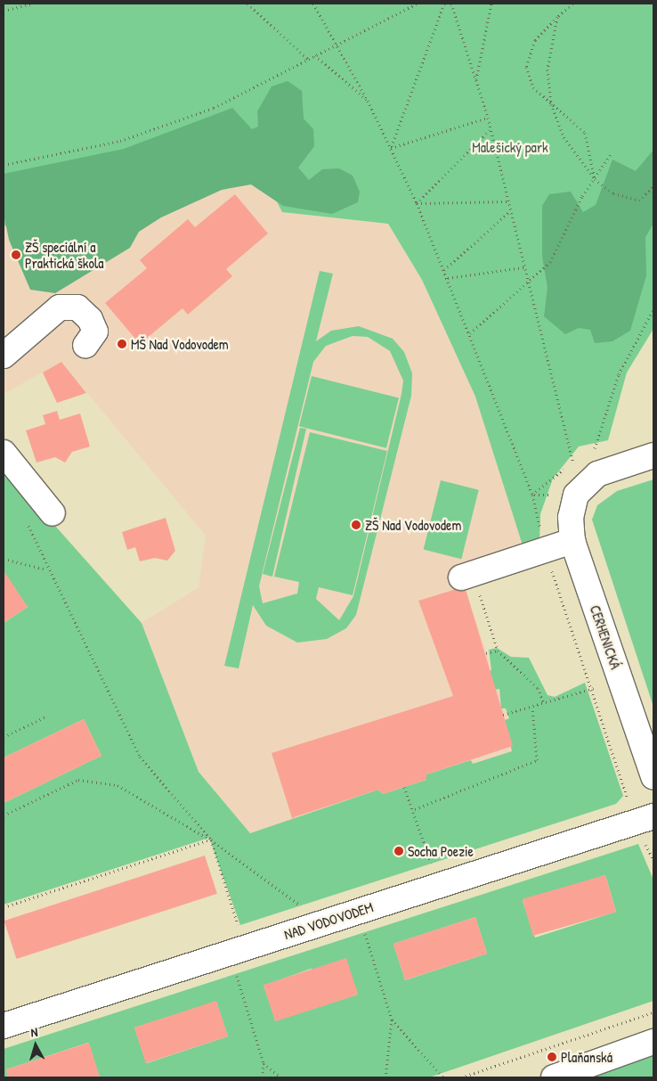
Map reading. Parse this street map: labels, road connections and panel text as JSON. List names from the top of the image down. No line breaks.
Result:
{"streets":{"street":["CERHENICKÁ","NAD VODOVODEM"]},"parks":["Malešický park"],"places":["ZŠ speciální a Praktická škola","MŠ Nad Vodovodem","ZŠ Nad Vodovodem","Socha Poezie","Plaňanská"],"north":"top"}
